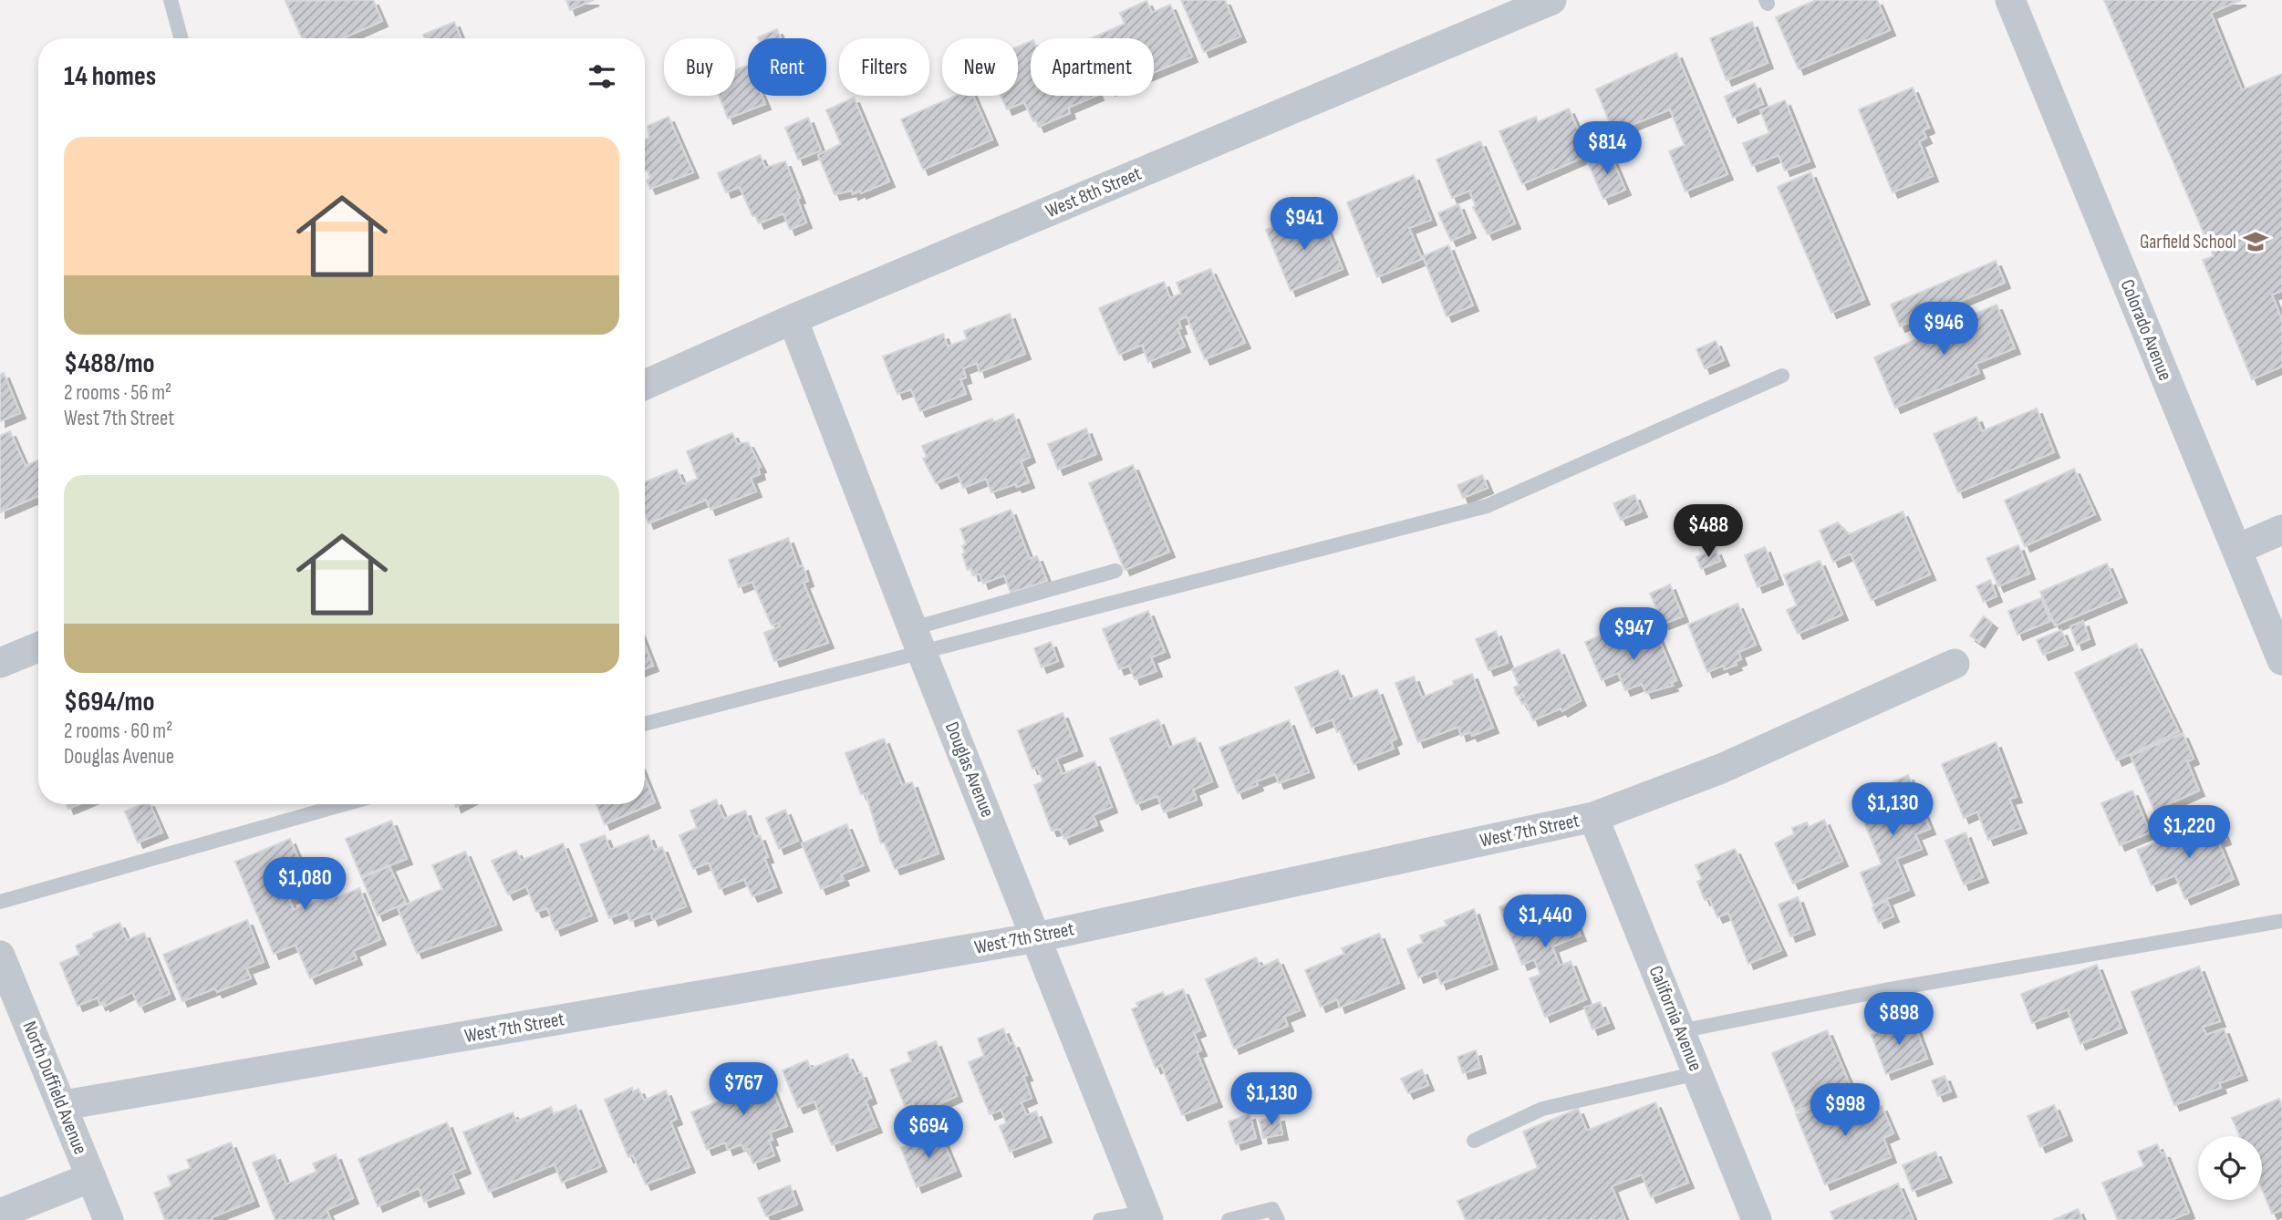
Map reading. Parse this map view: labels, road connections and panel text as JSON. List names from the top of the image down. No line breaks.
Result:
{"streets":{"street":["West 8th Street","Colorado Avenue","Douglas Avenue","West 7th Street","California Avenue","North Duffield Avenue"]},"crossings":[["West 8th Street","Douglas Avenue"],["Douglas Avenue","West 7th Street"],["West 7th Street","California Avenue"],["West 7th Street","North Duffield Avenue"]],"places":{"school or university":["Garfield School"]},"page":{"chip":["Buy","Rent","Filters","New","Apartment"],"heading":"14 homes","list":[{"name":"$488/mo","note":"2 rooms · 56 m² · West 7th Street"},{"name":"$694/mo","note":"2 rooms · 60 m² · Douglas Avenue"}],"price":["$814","$941","$946","$488","$947","$1,130","$1,220","$1,080","$1,440","$898","$767","$1,130","$998","$694"]}}
